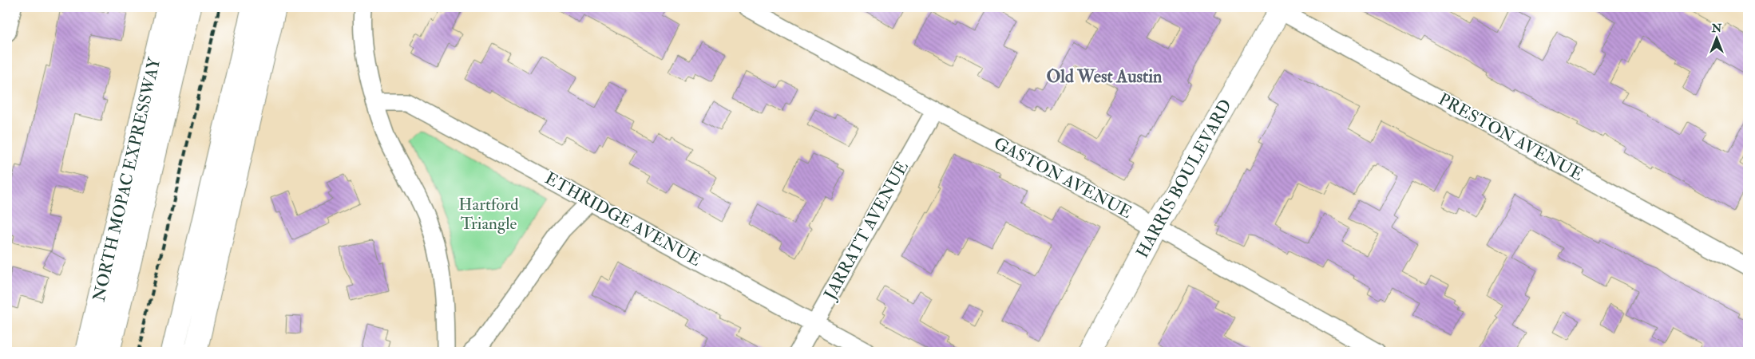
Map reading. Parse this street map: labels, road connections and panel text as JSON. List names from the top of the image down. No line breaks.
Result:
{"streets":{"main road":["HARRIS BOULEVARD","NORTH MOPAC EXPRESSWAY"],"street":["PRESTON AVENUE","GASTON AVENUE","ETHRIDGE AVENUE","JARRATT AVENUE"]},"crossings":[["PRESTON AVENUE","HARRIS BOULEVARD"],["GASTON AVENUE","HARRIS BOULEVARD"],["GASTON AVENUE","JARRATT AVENUE"],["ETHRIDGE AVENUE","JARRATT AVENUE"]],"districts":["Old West Austin"],"parks":["Hartford Triangle"],"north":"top"}
